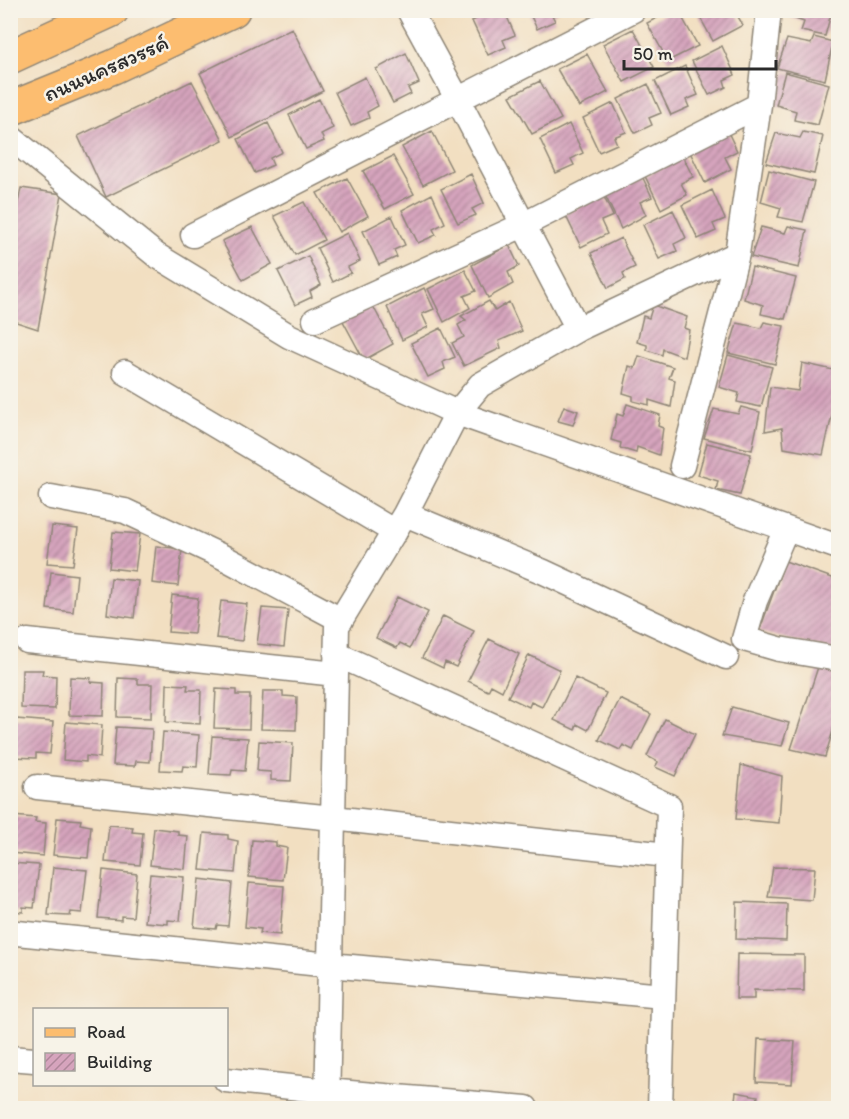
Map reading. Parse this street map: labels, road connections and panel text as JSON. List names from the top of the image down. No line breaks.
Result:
{"streets":{"main road":["ถนนนครสวรรค์"]},"legend":["Road","Building"],"scale_bar":"50 m"}
